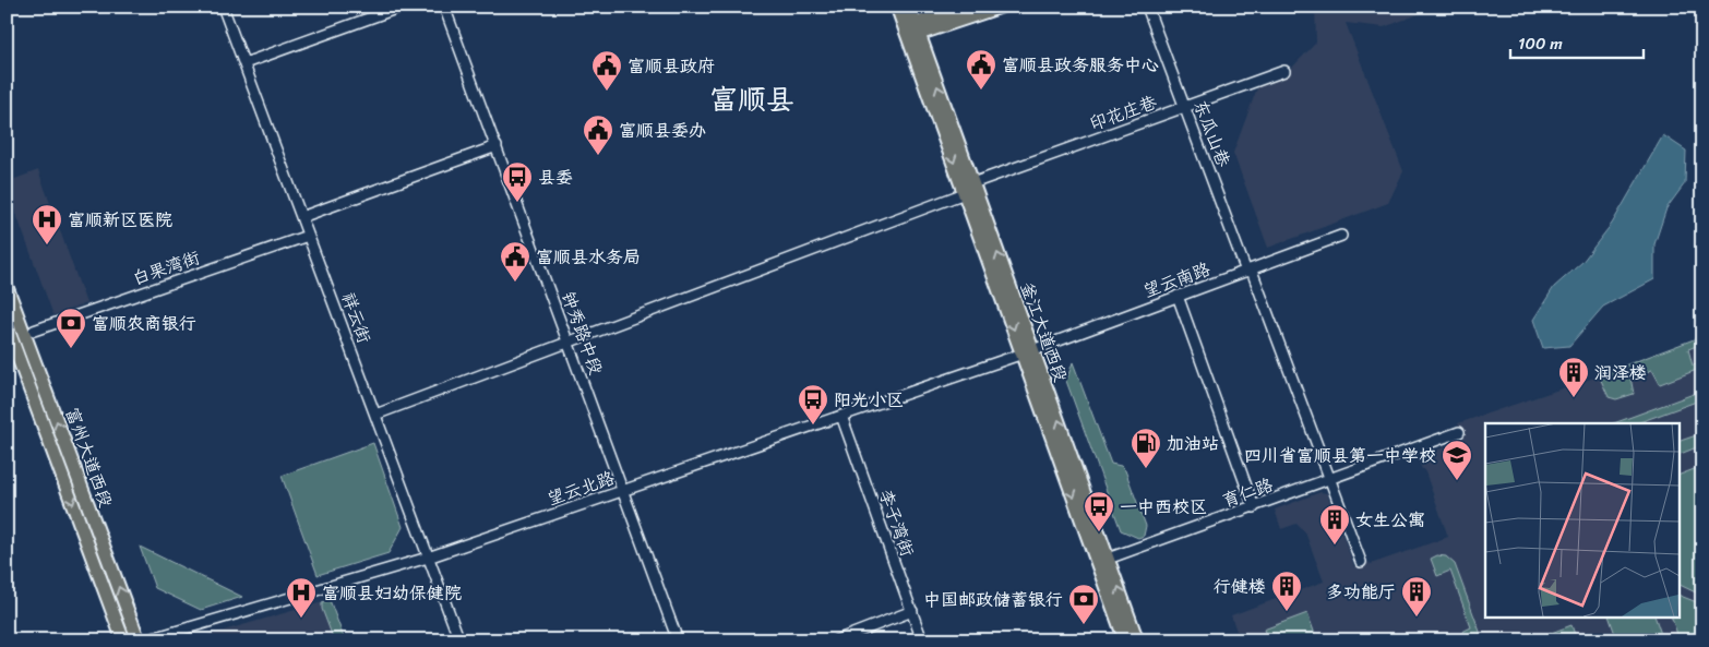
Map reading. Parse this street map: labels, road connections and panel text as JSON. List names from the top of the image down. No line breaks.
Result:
{"streets":{"main road":["釜江大道西段","富州大道西段"],"street":["印花庄巷","东瓜山巷","白果湾街","望云南路","祥云街","钟秀路中段","望云北路","育仁路","李子湾街"]},"crossings":[["印花庄巷","东瓜山巷"],["印花庄巷","祥云街"],["印花庄巷","釜江大道西段"],["印花庄巷","钟秀路中段"],["东瓜山巷","望云南路"],["东瓜山巷","育仁路"],["白果湾街","祥云街"],["望云南路","釜江大道西段"],["望云南路","望云北路"],["祥云街","望云北路"],["釜江大道西段","望云北路"],["釜江大道西段","育仁路"],["钟秀路中段","望云北路"],["望云北路","李子湾街"]],"districts":["富顺县"],"places":{"public building":["富顺县政务服务中心","富顺县政府","富顺县委办","富顺县水务局"],"bus stop":["县委","阳光小区","一中西校区"],"hospital":["富顺新区医院","富顺县妇幼保健院"],"bank":["富顺农商银行","中国邮政储蓄银行"],"building":["润泽楼","女生公寓","行健楼","多功能厅"],"fuel station":["加油站"],"school or university":["四川省富顺县第一中学校"]},"scale_bar":"100 m"}
